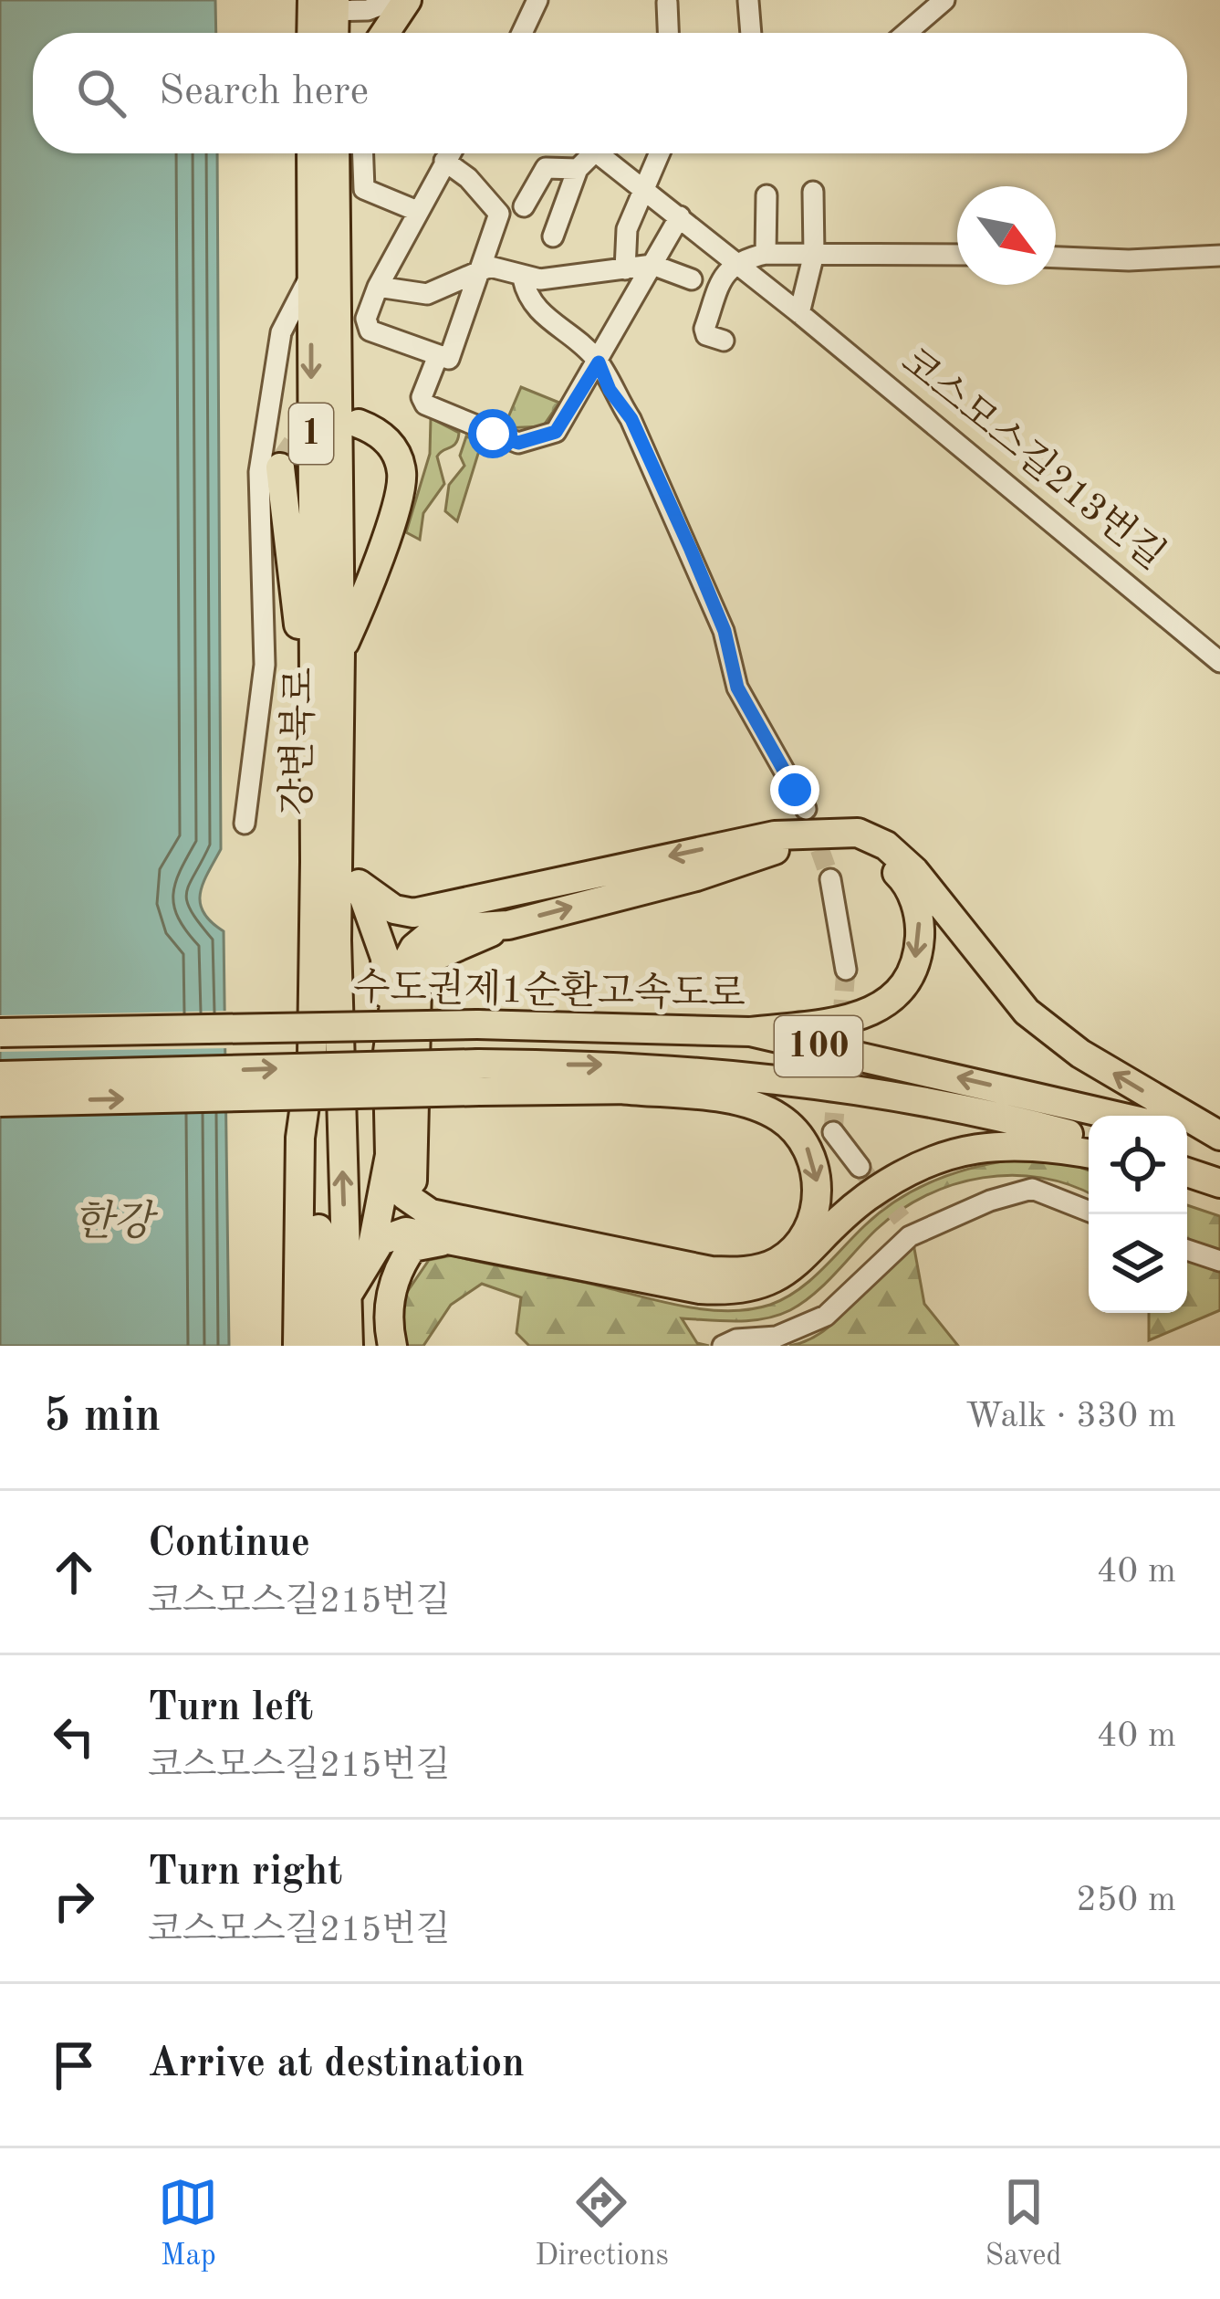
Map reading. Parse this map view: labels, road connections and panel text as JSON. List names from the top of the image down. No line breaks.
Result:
{"streets":{"highway":["1","강변북로","수도권제1순환고속도로","100"],"street":["코스모스길213번길"]},"crossings":[["1","강변북로"]],"water":["한강"],"north":"bottom right","page":{"search":"Search here","heading":["5 min","Walk · 330 m"],"list":[["Continue","코스모스길215번길","40 m"],["Turn left","코스모스길215번길","40 m"],["Turn right","코스모스길215번길","250 m"],"Arrive at destination"],"nav":["Map","Directions","Saved"]}}
